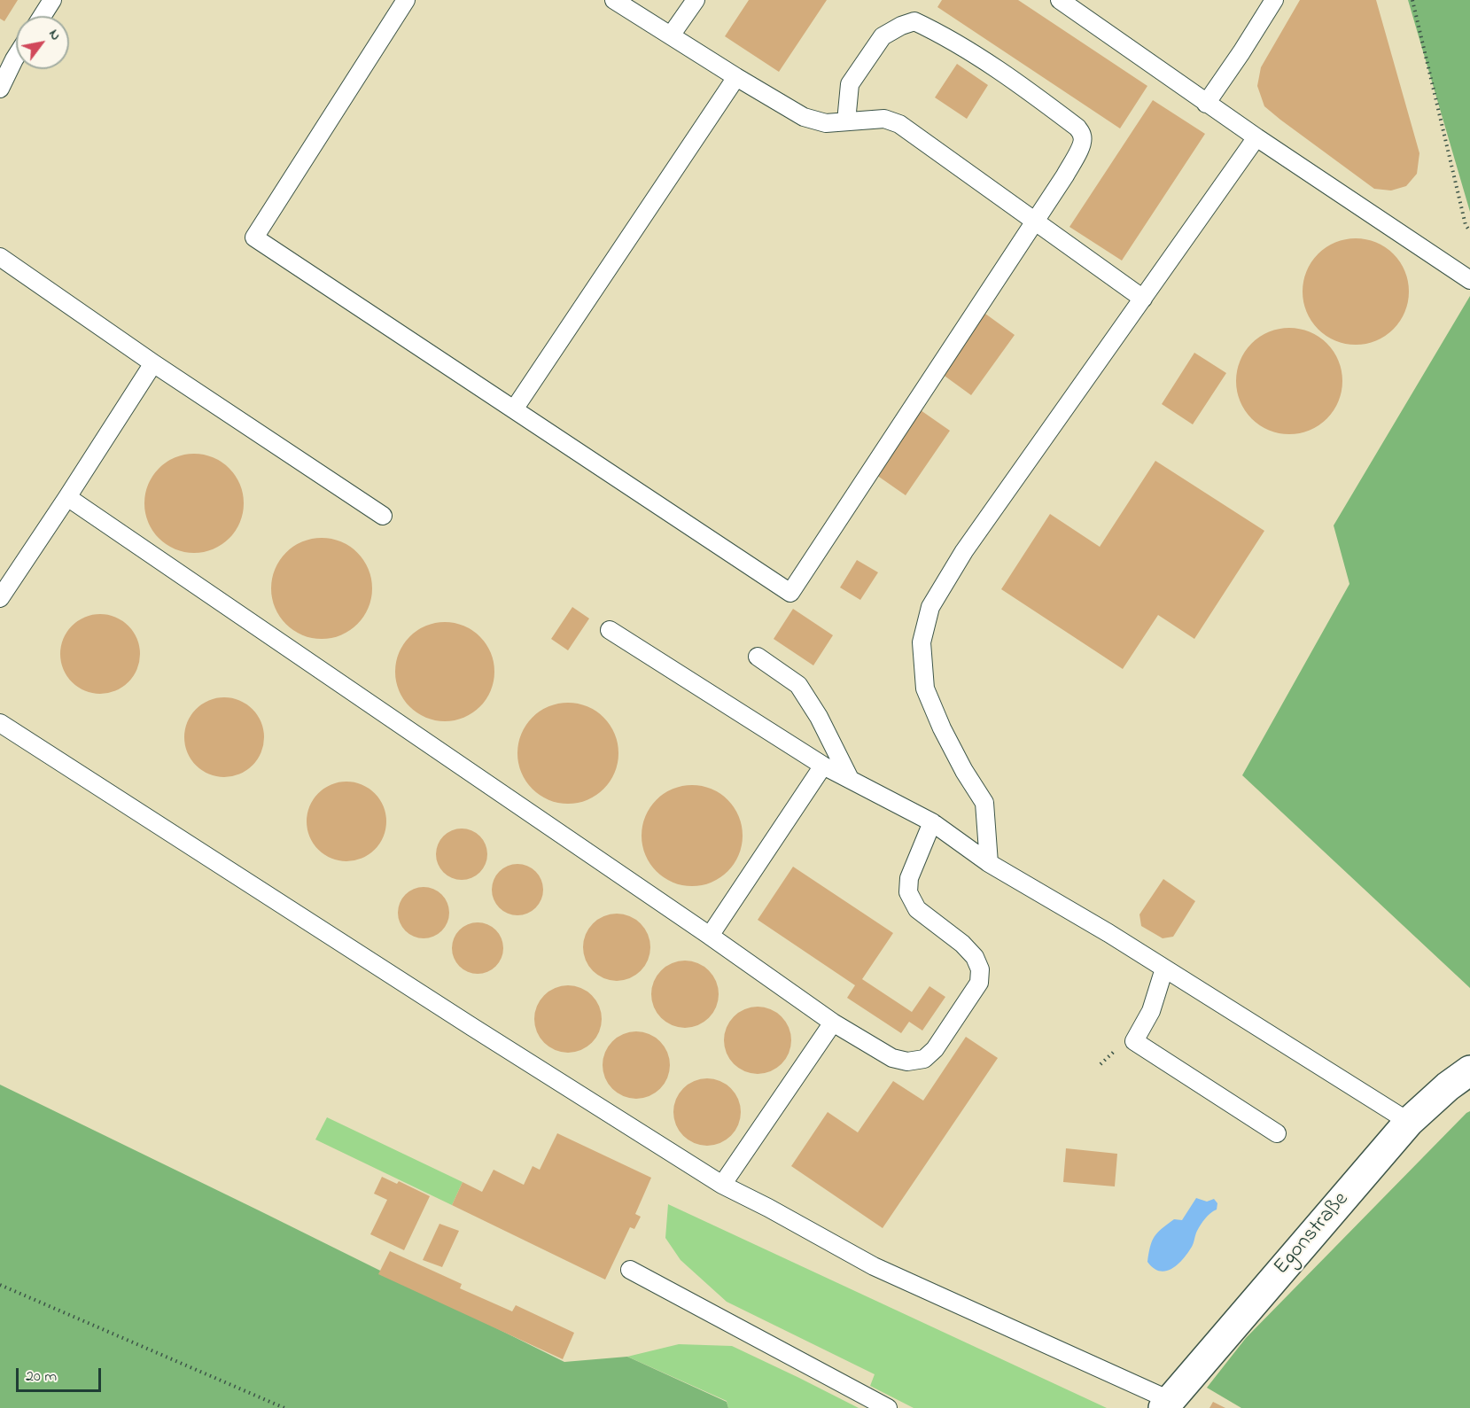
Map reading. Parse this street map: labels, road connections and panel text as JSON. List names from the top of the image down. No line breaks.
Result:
{"streets":{"street":["Egonstraße"]},"scale_bar":"20 m","north":"top right"}
